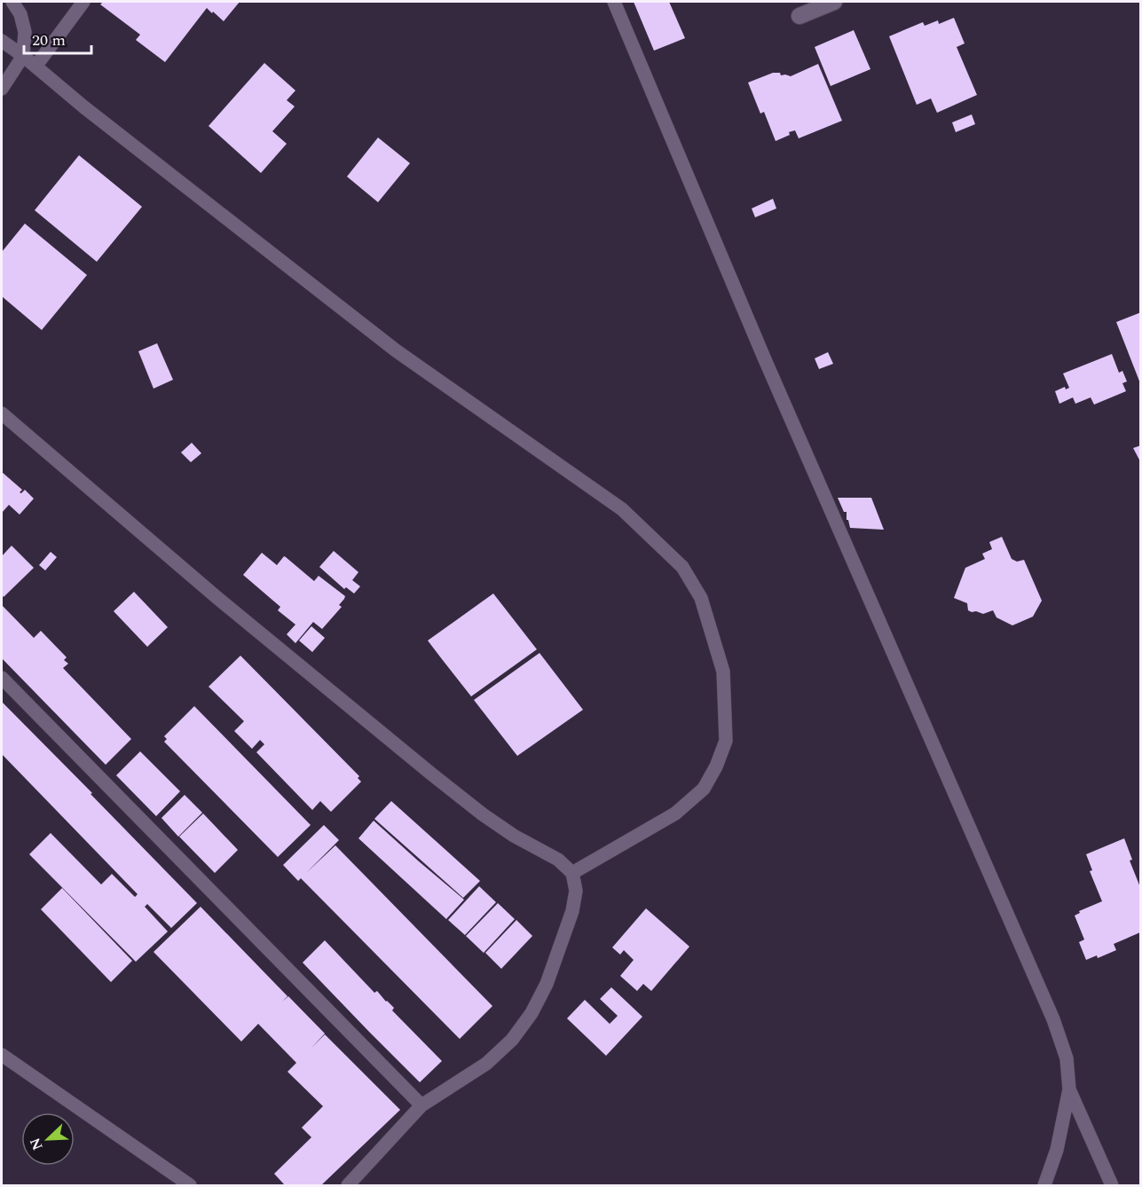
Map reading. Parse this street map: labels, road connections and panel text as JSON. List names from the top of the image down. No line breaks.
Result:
{"scale_bar":"20 m","north":"bottom left"}
